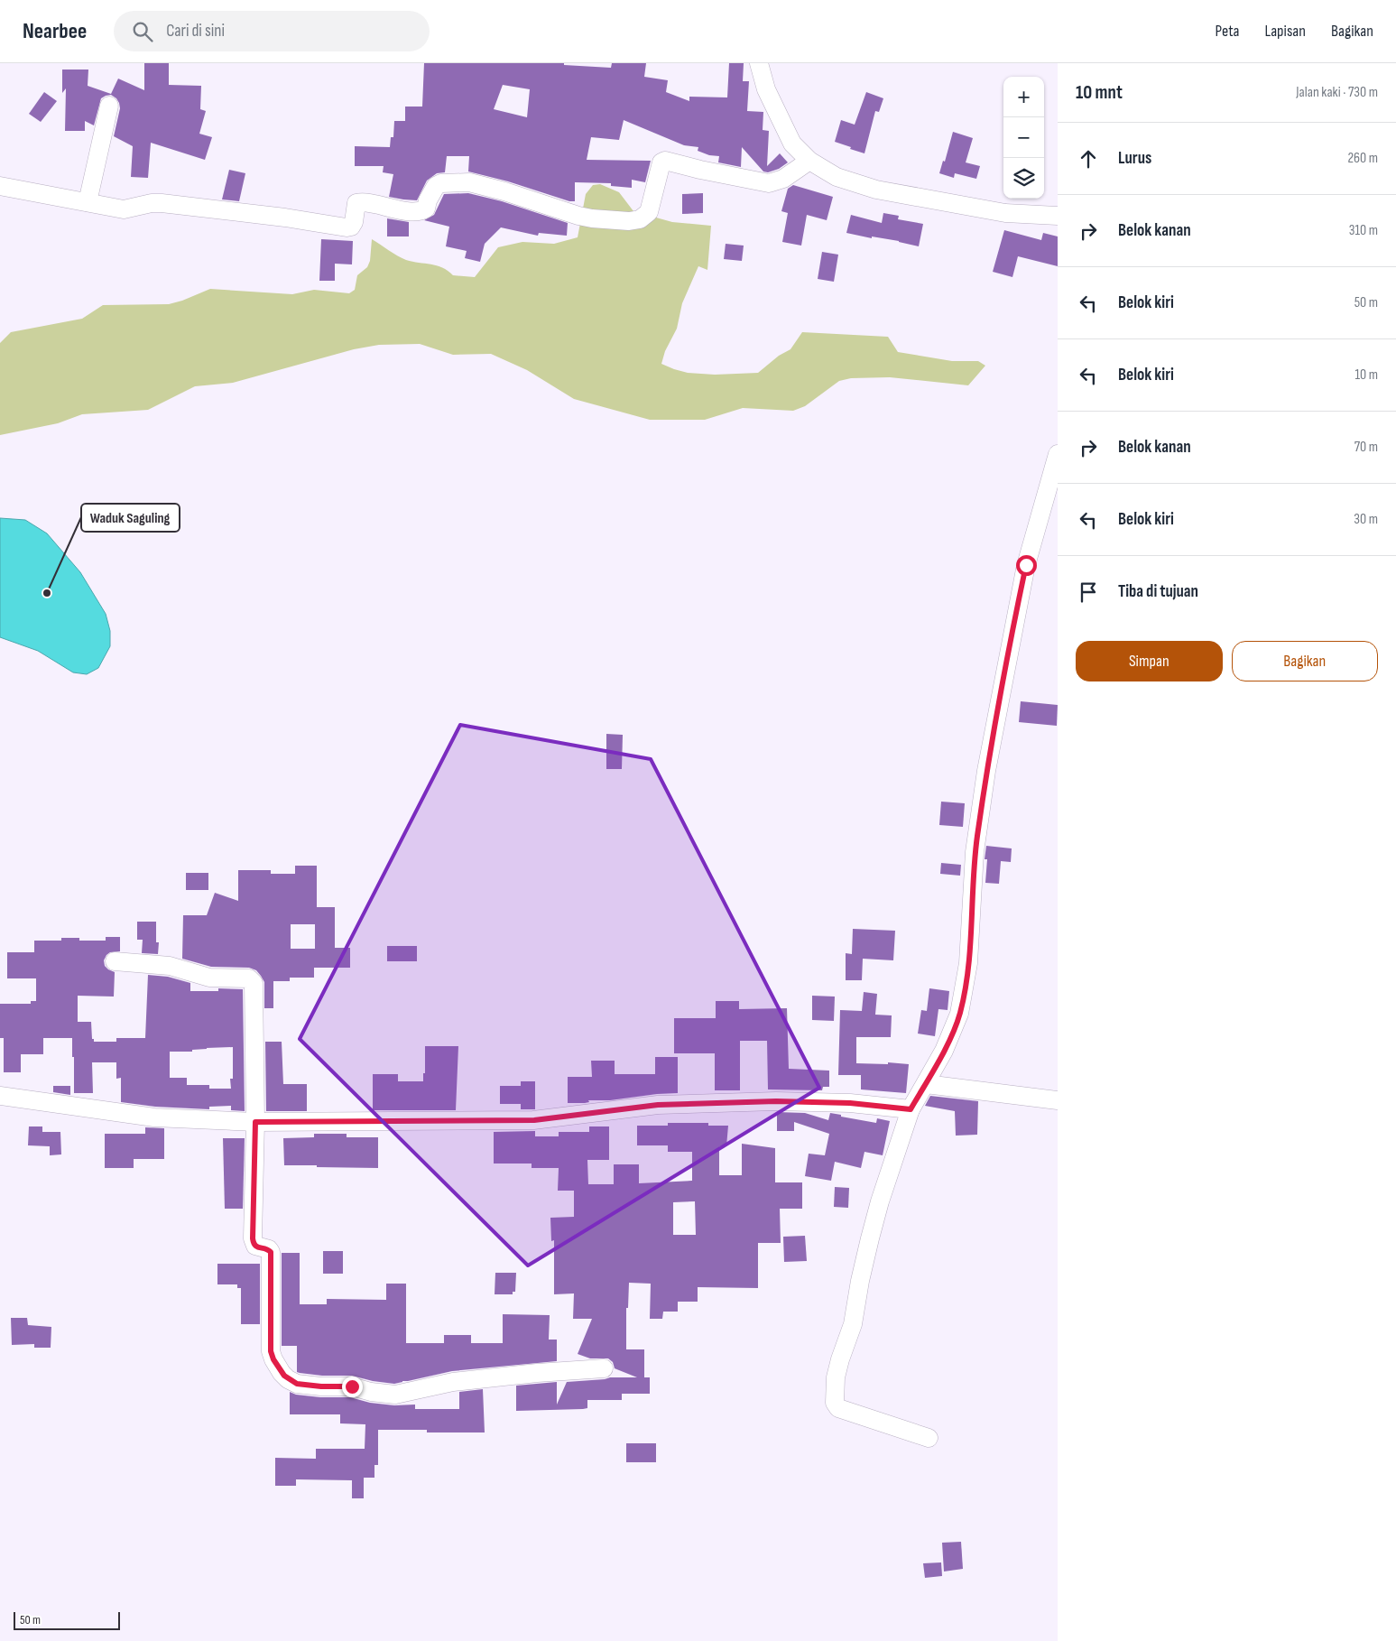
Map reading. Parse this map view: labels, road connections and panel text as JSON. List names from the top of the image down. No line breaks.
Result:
{"places":["Waduk Saguling"],"scale_bar":"50 m","page":{"header":"Nearbee","search":"Cari di sini","nav":["Peta","Lapisan","Bagikan"],"heading":["10 mnt","Jalan kaki · 730 m"],"map_buttons":["+","−"],"list":[["Lurus","260 m"],["Belok kanan","310 m"],["Belok kiri","50 m"],["Belok kiri","10 m"],["Belok kanan","70 m"],["Belok kiri","30 m"],"Tiba di tujuan"],"buttons":["Simpan","Bagikan"],"scale":"50 m"}}
